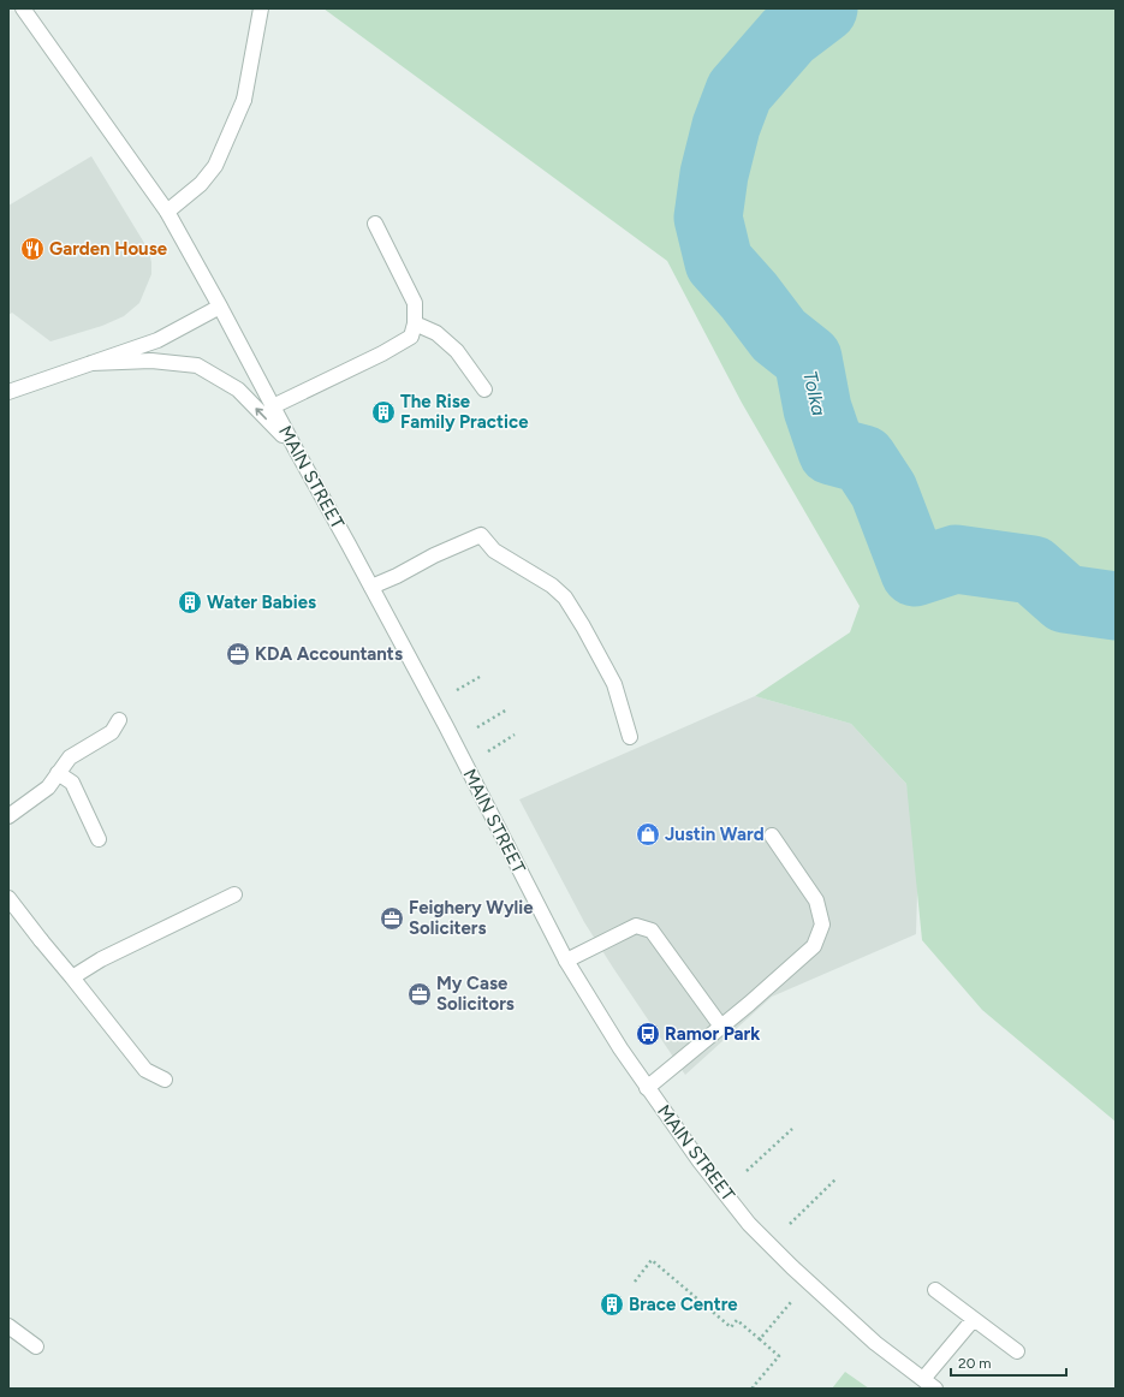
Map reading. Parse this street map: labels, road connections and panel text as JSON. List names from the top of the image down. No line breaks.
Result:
{"streets":{"street":["MAIN STREET"]},"water":["Tolka"],"places":{"restaurant":["Garden House"],"building":["The Rise Family Practice","Water Babies","Brace Centre"],"office":["KDA Accountants","Feighery Wylie Soliciters","My Case Solicitors"],"shop":["Justin Ward"],"bus stop":["Ramor Park"]},"scale_bar":"20 m"}
